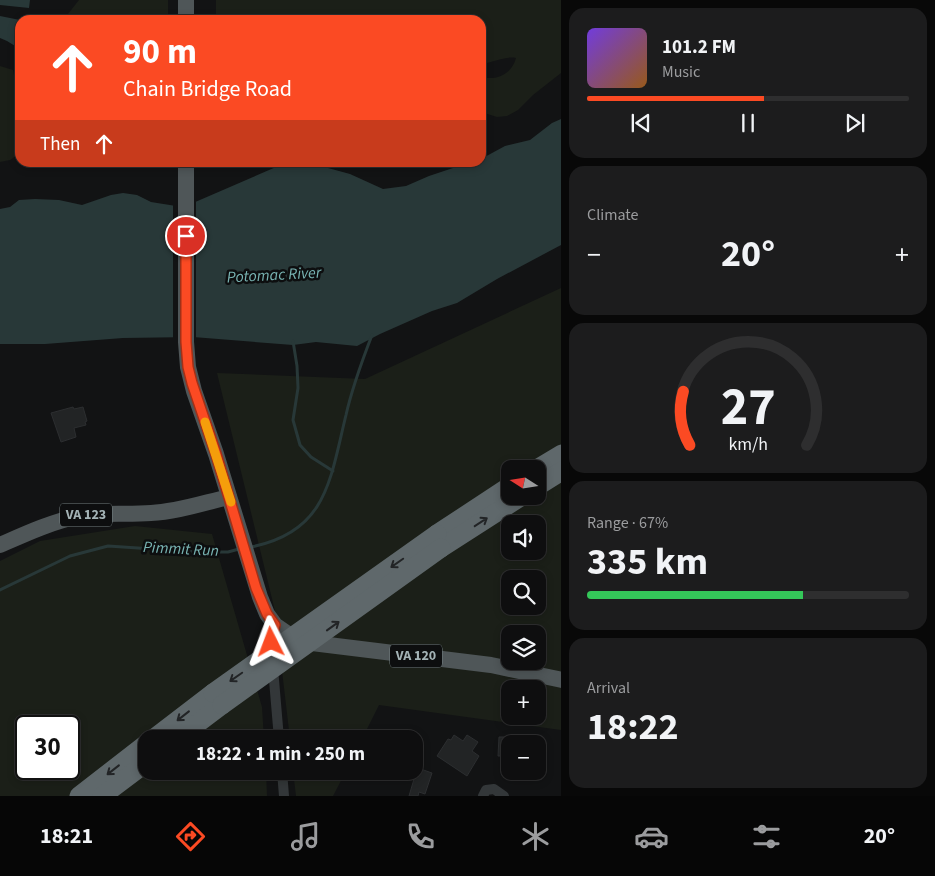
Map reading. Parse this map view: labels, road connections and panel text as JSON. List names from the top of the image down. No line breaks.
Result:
{"streets":{"main road":["VA 123","VA 120"]},"crossings":[["VA 123","VA 120"]],"water":["Potomac River","Pimmit Run"],"north":"left","page":{"turn":["90 m","Chain Bridge Road"],"song":["101.2 FM","Music"],"then":"Then","tile":["Climate",["Range · 67%","335 km"],["Arrival","18:22"]],"heat":["−","20°","+"],"map_buttons":["+","−"],"limit":"30","trip":"18:22 · 1 min · 250 m","tabs":["18:21","20°"],"gauge":["27","km/h"]}}
